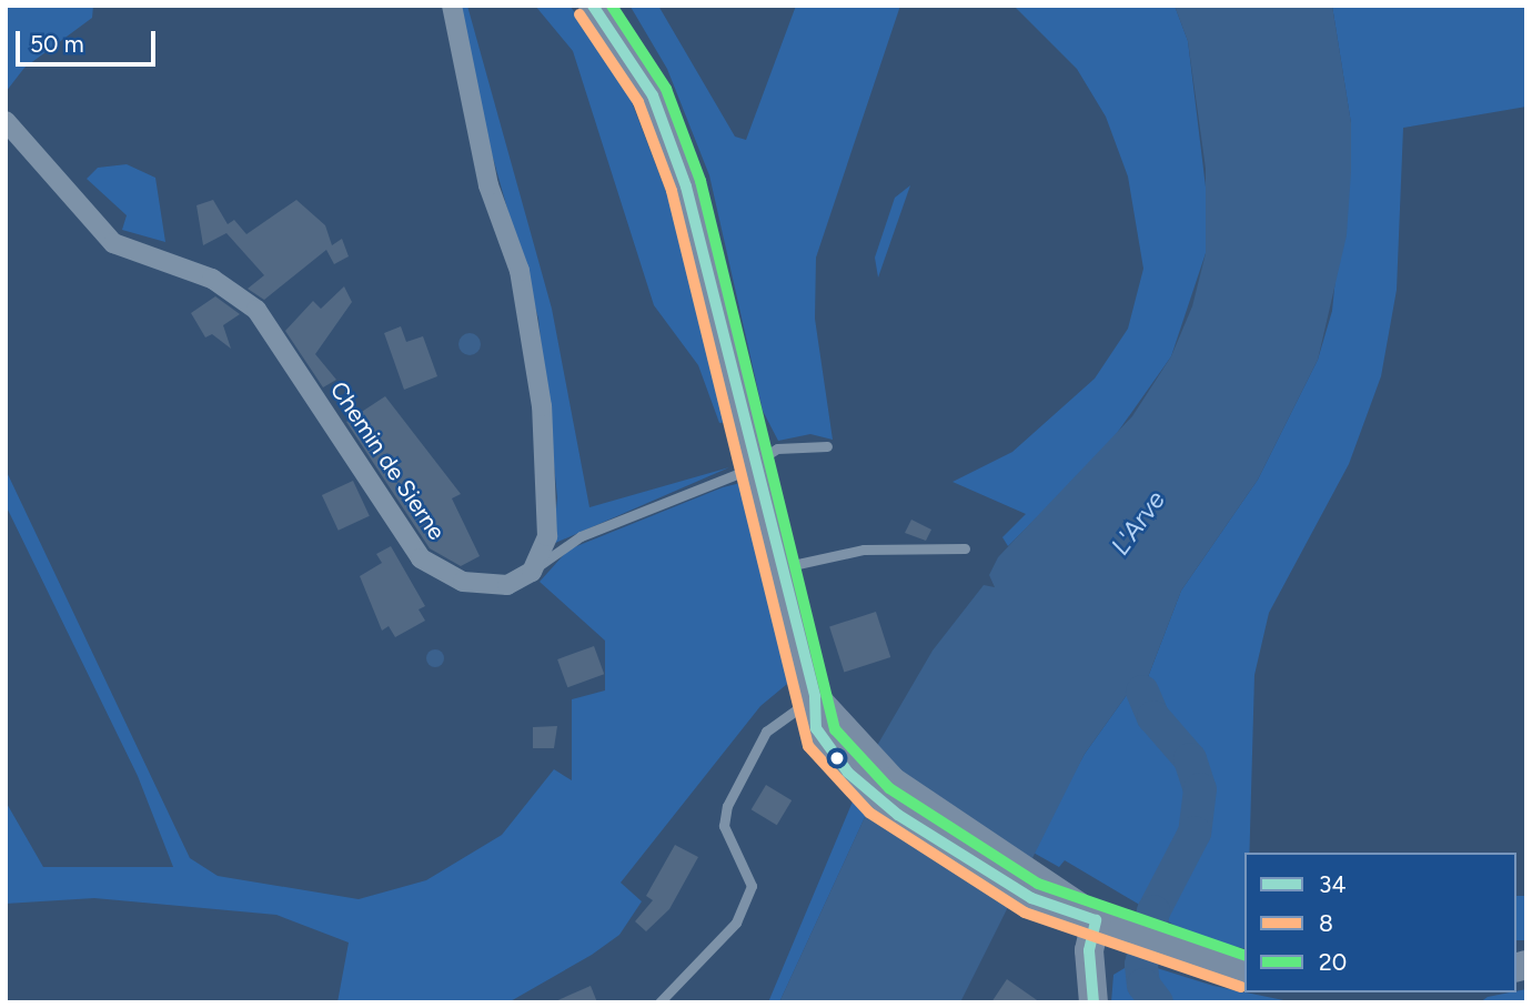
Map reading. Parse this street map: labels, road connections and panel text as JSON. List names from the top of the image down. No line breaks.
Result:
{"streets":{"street":["Chemin de Sierne"]},"water":["L'Arve"],"lines":["transit line 34","transit line 20","transit line 8"],"legend":["34","8","20"],"scale_bar":"50 m"}
